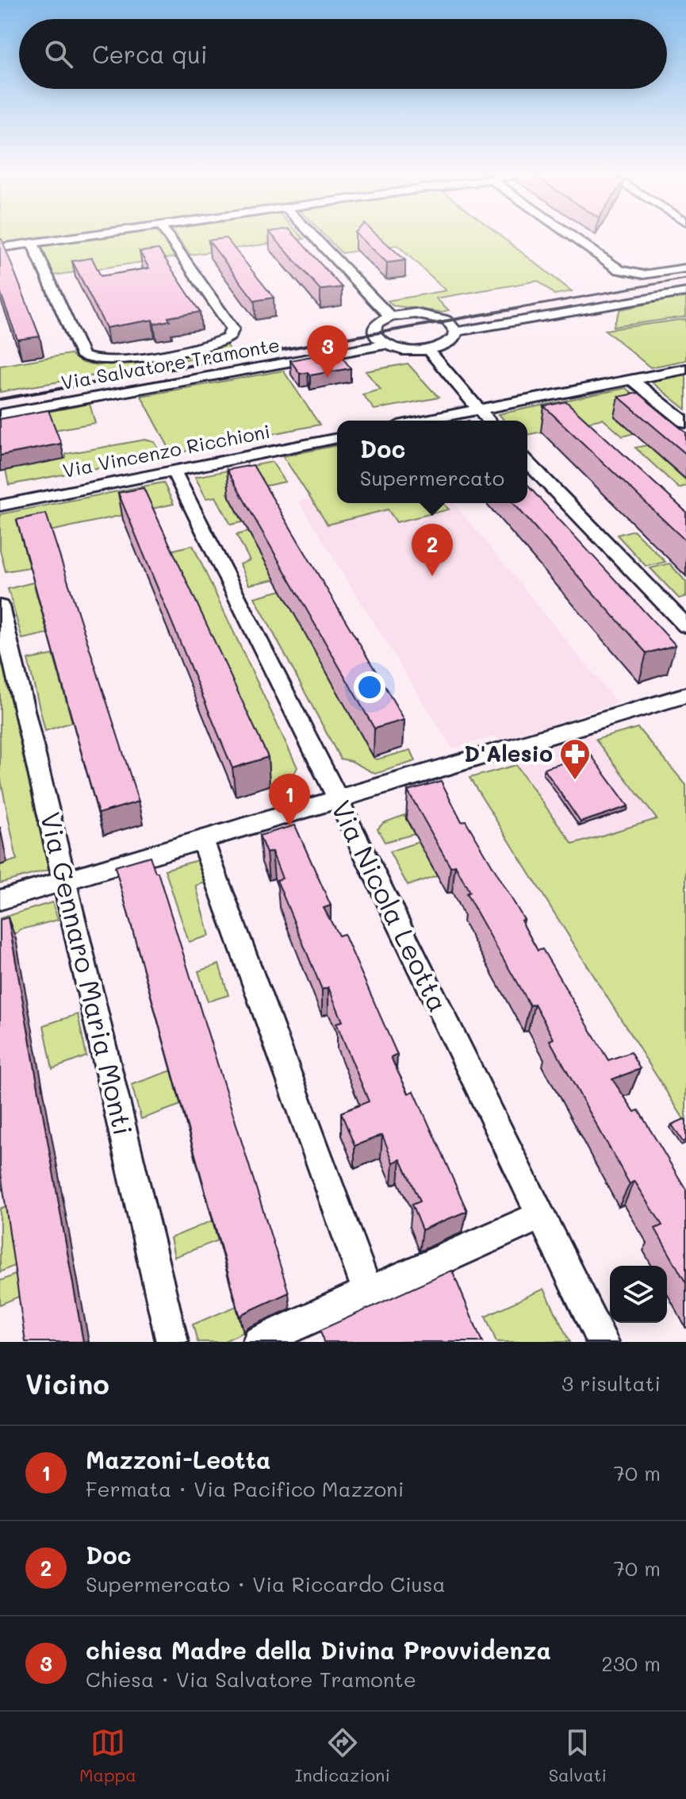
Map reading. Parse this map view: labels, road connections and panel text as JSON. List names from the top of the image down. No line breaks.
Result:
{"streets":{"street":["Via Salvatore Tramonte","Via Vincenzo Ricchioni","Via Nicola Leotta","Via Gennaro Maria Monti"]},"crossings":[["Via Vincenzo Ricchioni","Via Nicola Leotta"]],"places":{"pharmacy":["D'Alesio"]},"page":{"search":"Cerca qui","pins":["3","2","1"],"popup":["Doc","Supermercato"],"heading":["Vicino","3 risultati"],"list":[{"mark":"1","name":"Mazzoni-Leotta","note":"Fermata · Via Pacifico Mazzoni","value":"70 m"},{"mark":"2","name":"Doc","note":"Supermercato · Via Riccardo Ciusa","value":"70 m"},{"mark":"3","name":"chiesa Madre della Divina Provvidenza","note":"Chiesa · Via Salvatore Tramonte","value":"230 m"}],"nav":["Mappa","Indicazioni","Salvati"]}}
